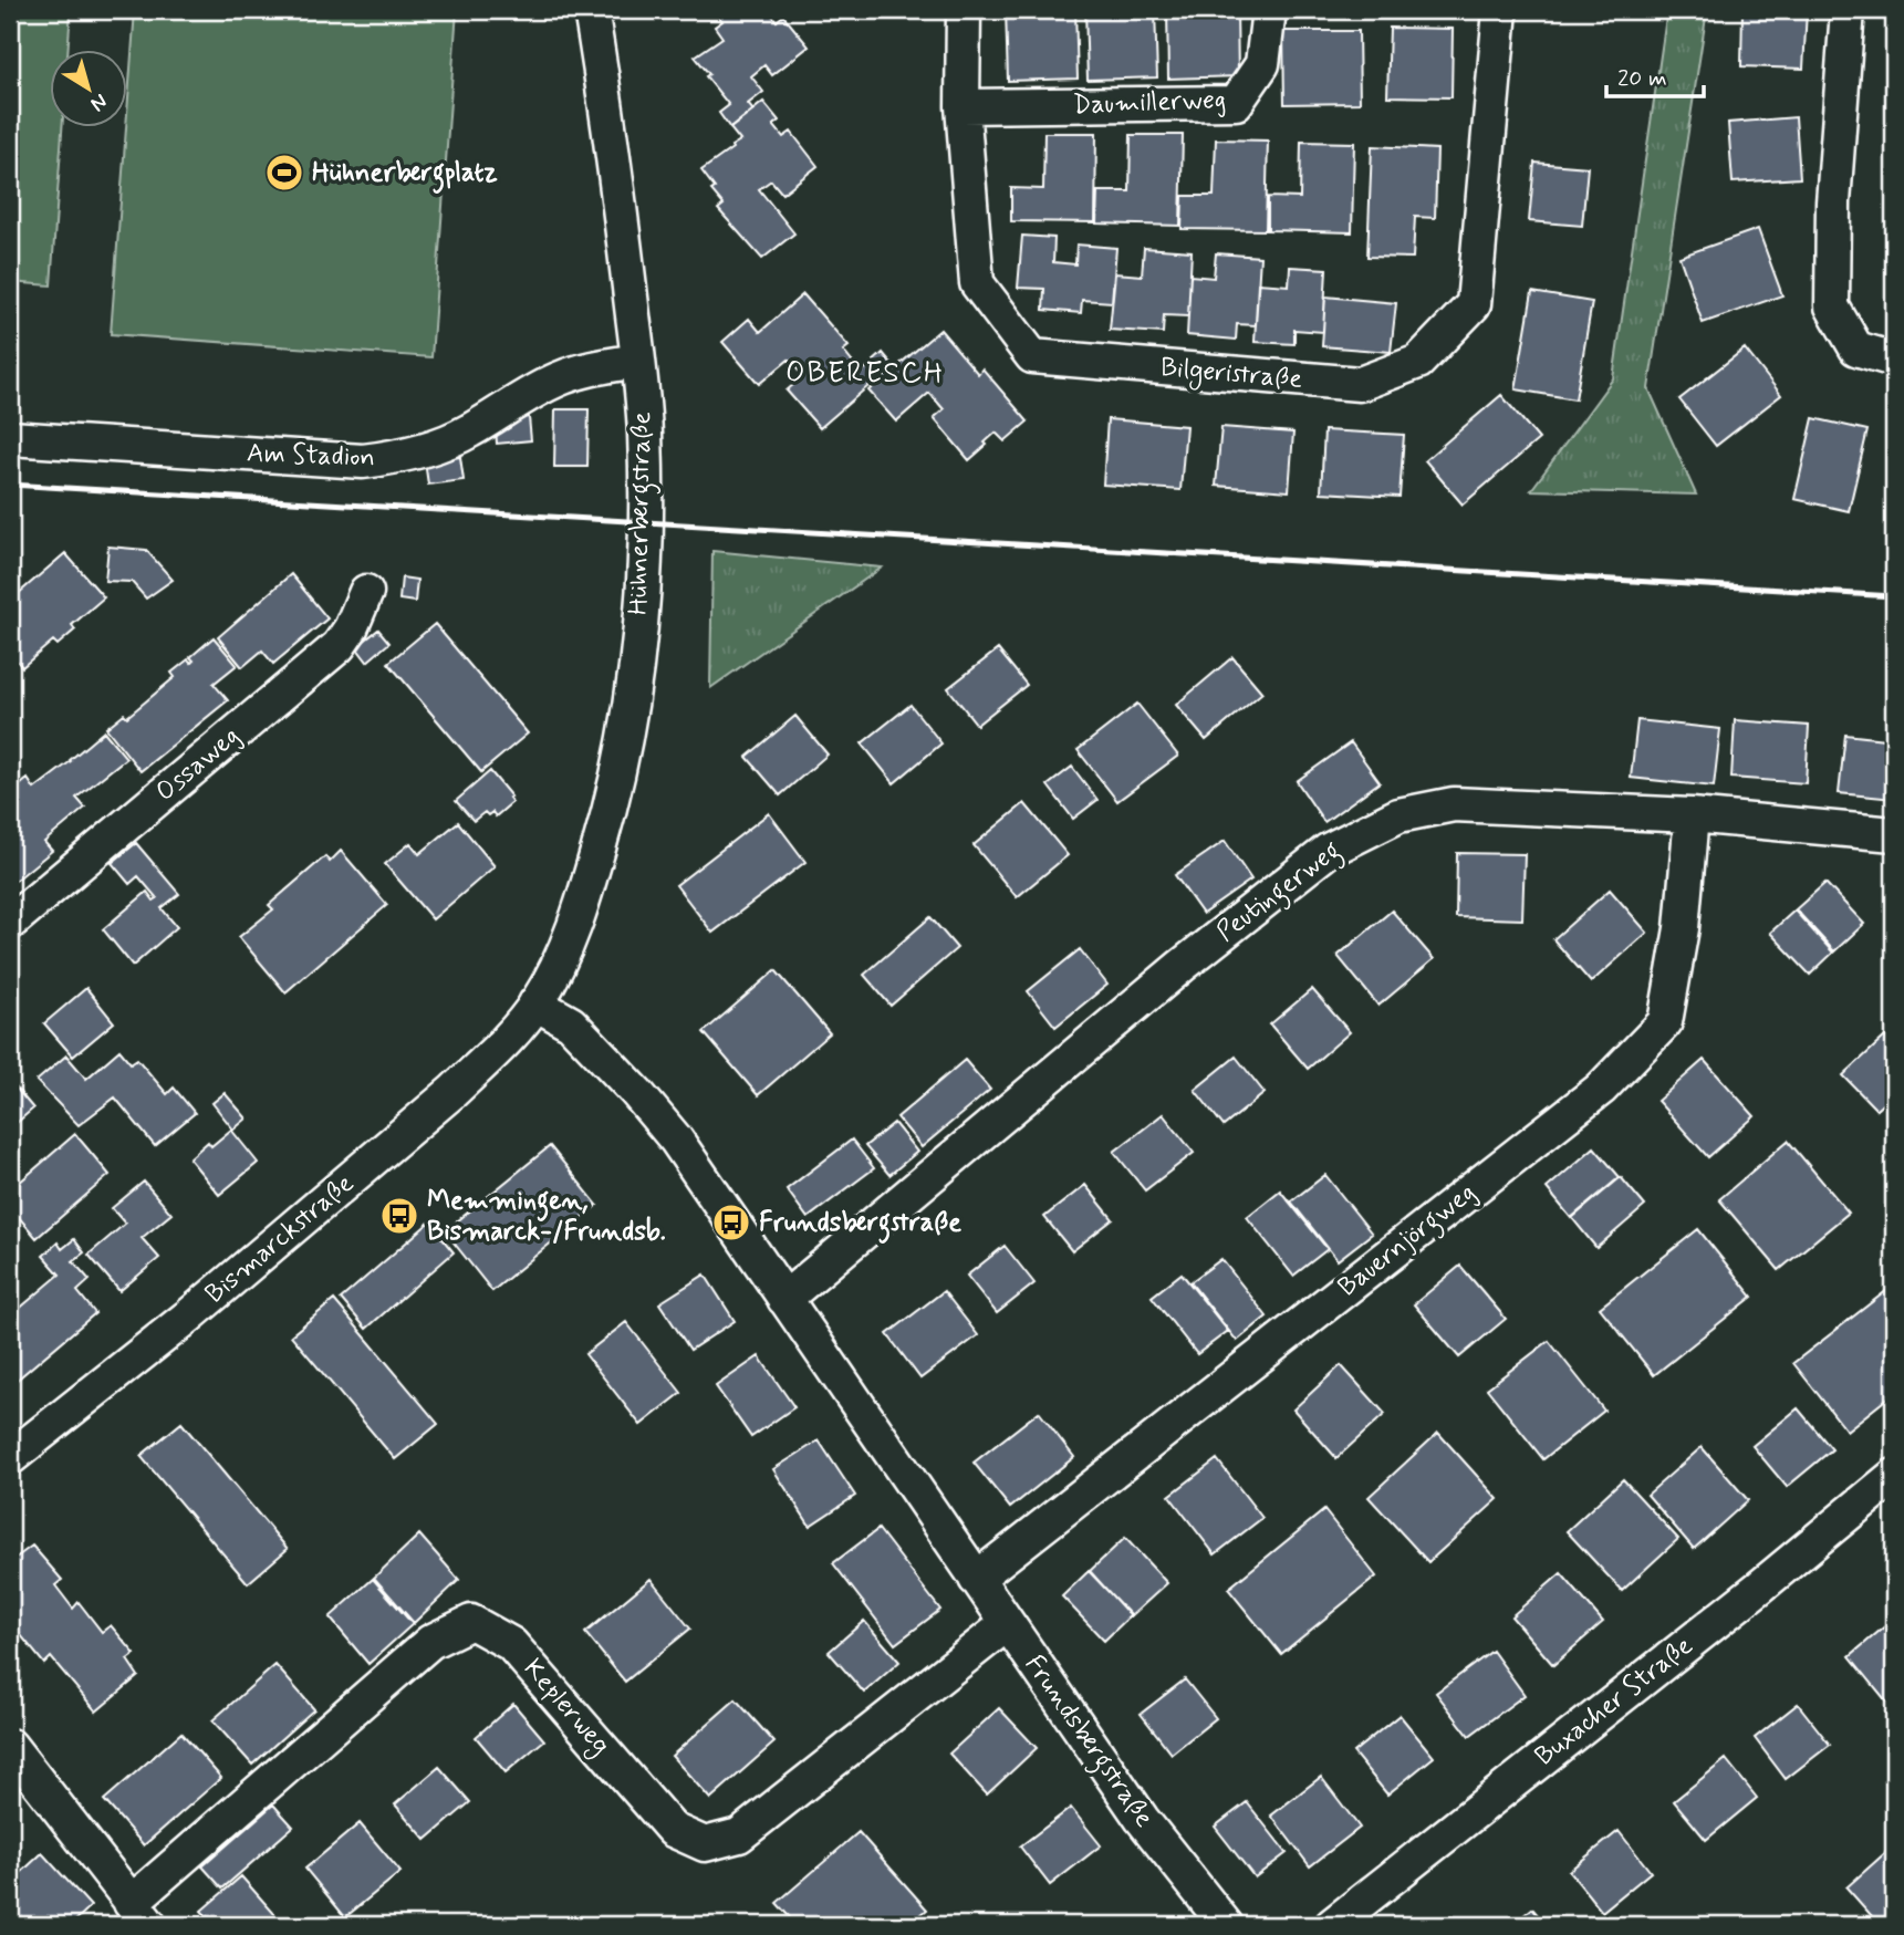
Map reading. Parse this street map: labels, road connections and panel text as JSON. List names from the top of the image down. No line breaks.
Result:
{"streets":{"street":["Daumillerweg","Bilgeristraße","Am Stadion","Hühnerbergstraße","Ossaweg","Peutingerweg","Bismarckstraße","Bauernjörgweg","Buxacher Straße","Keplerweg","Frundsbergstraße"]},"crossings":[["Daumillerweg","Bilgeristraße"],["Am Stadion","Hühnerbergstraße"],["Hühnerbergstraße","Bismarckstraße"],["Hühnerbergstraße","Frundsbergstraße"],["Peutingerweg","Bauernjörgweg"],["Peutingerweg","Frundsbergstraße"],["Bismarckstraße","Frundsbergstraße"],["Bauernjörgweg","Frundsbergstraße"],["Keplerweg","Frundsbergstraße"]],"districts":["OBERESCH"],"places":{"sports":["Hühnerbergplatz"],"bus stop":["Memmingen, Bismarck-/Frundsb.","Frundsbergstraße"]},"scale_bar":"20 m","north":"bottom right"}
